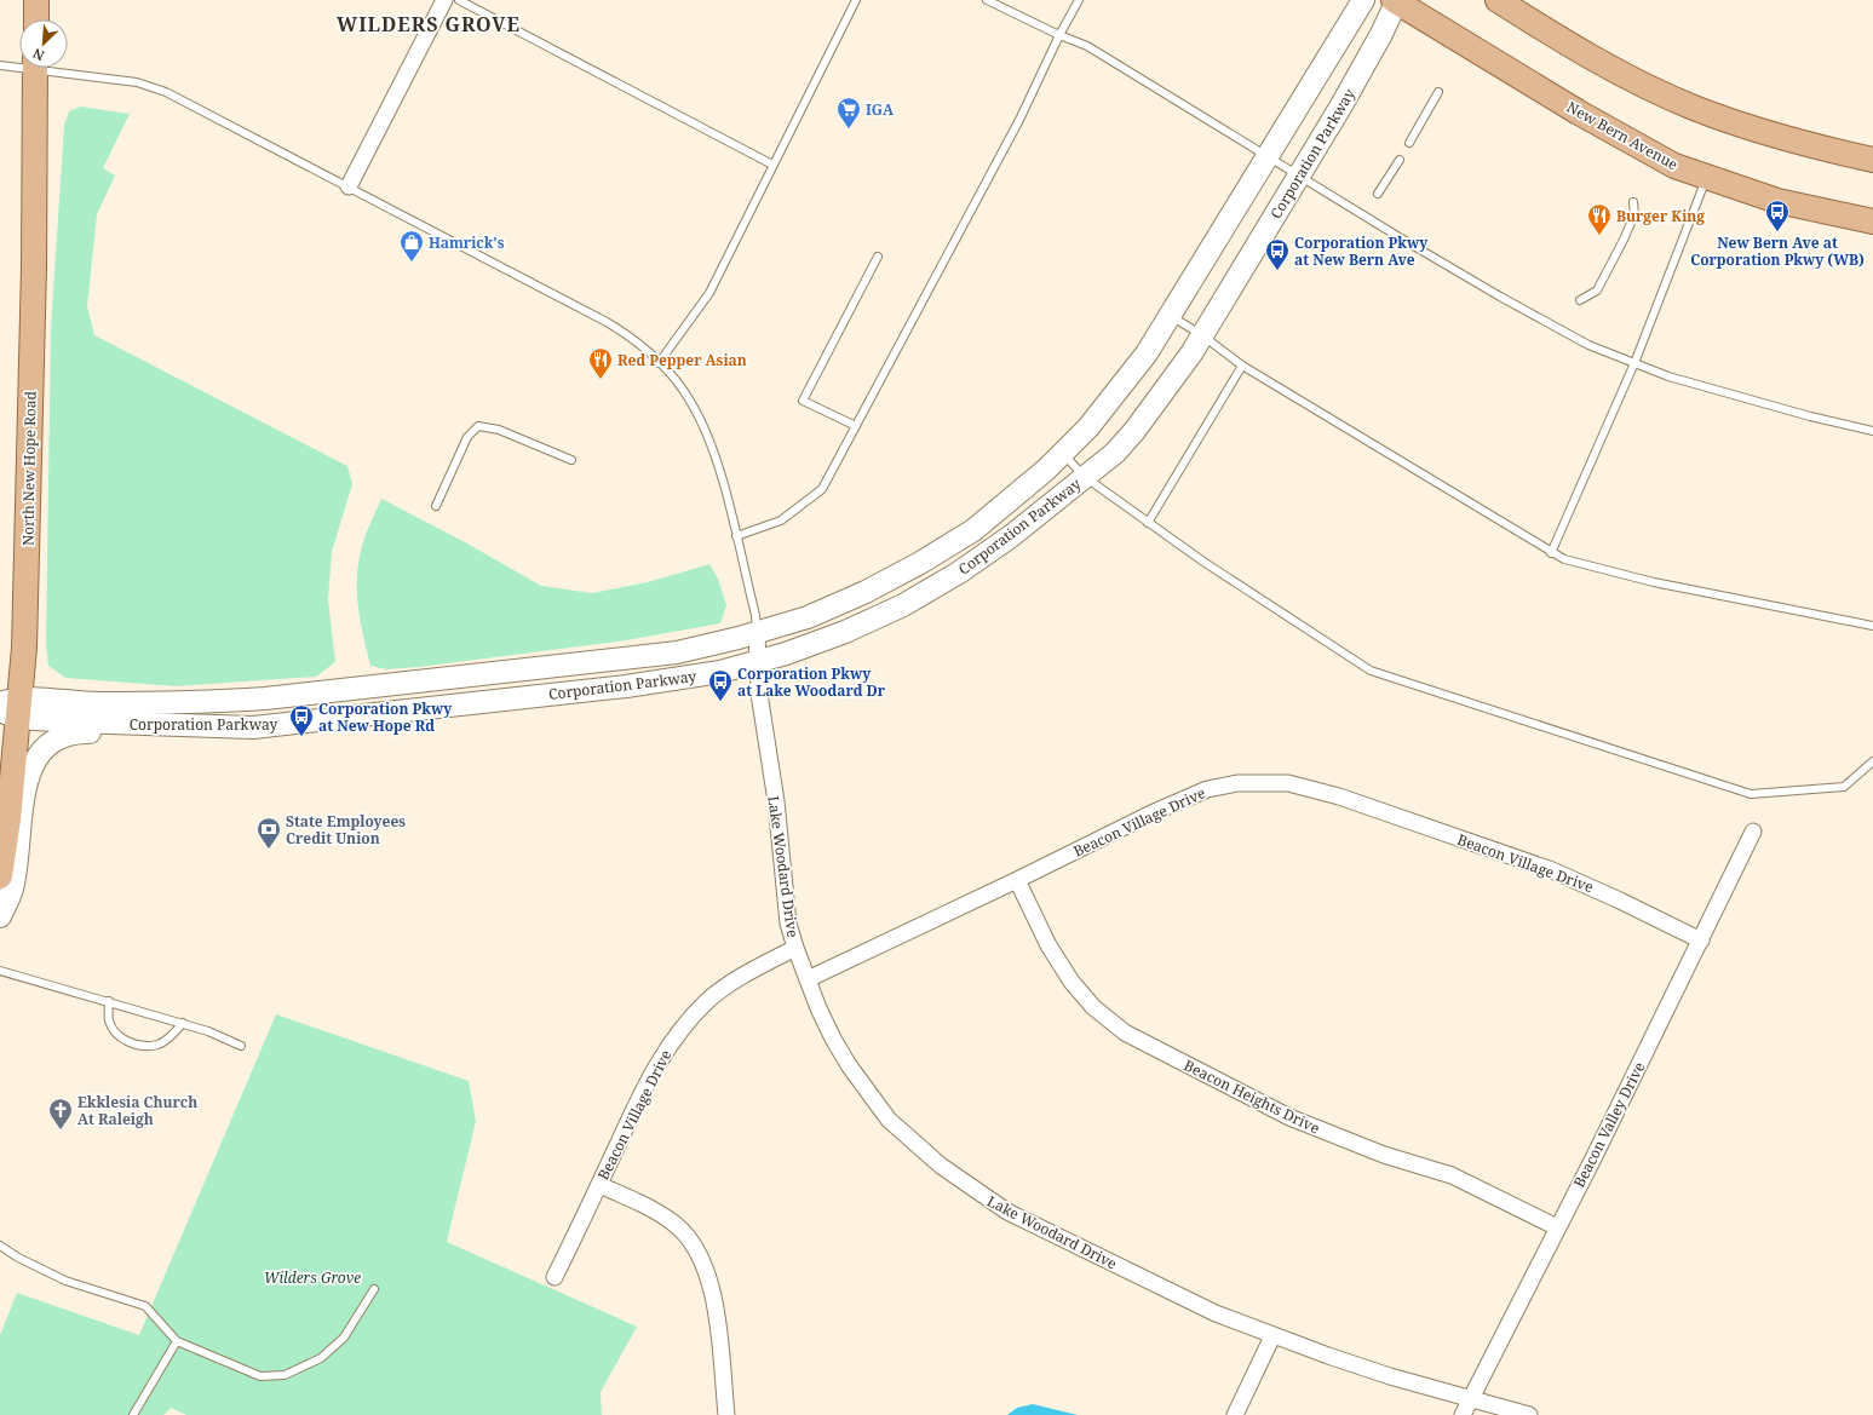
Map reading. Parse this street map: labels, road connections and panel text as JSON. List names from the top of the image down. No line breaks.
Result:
{"streets":{"main road":["New Bern Avenue","Corporation Parkway","North New Hope Road"],"street":["Beacon Village Drive","Lake Woodard Drive","Beacon Heights Drive","Beacon Valley Drive"]},"crossings":[["New Bern Avenue","Corporation Parkway"],["Corporation Parkway","North New Hope Road"],["Corporation Parkway","Lake Woodard Drive"],["Beacon Village Drive","Lake Woodard Drive"],["Beacon Village Drive","Beacon Heights Drive"],["Beacon Village Drive","Beacon Valley Drive"],["Lake Woodard Drive","Beacon Valley Drive"],["Beacon Heights Drive","Beacon Valley Drive"]],"districts":["WILDERS GROVE"],"parks":["Wilders Grove"],"places":{"supermarket":["IGA"],"bus stop":["New Bern Ave at Corporation Pkwy (WB)","Corporation Pkwy at New Bern Ave","Corporation Pkwy at Lake Woodard Dr","Corporation Pkwy at New Hope Rd"],"restaurant":["Burger King","Red Pepper Asian"],"shop":["Hamrick's"],"bank":["State Employees Credit Union"],"church":["Ekklesia Church At Raleigh"]},"north":"bottom left"}
